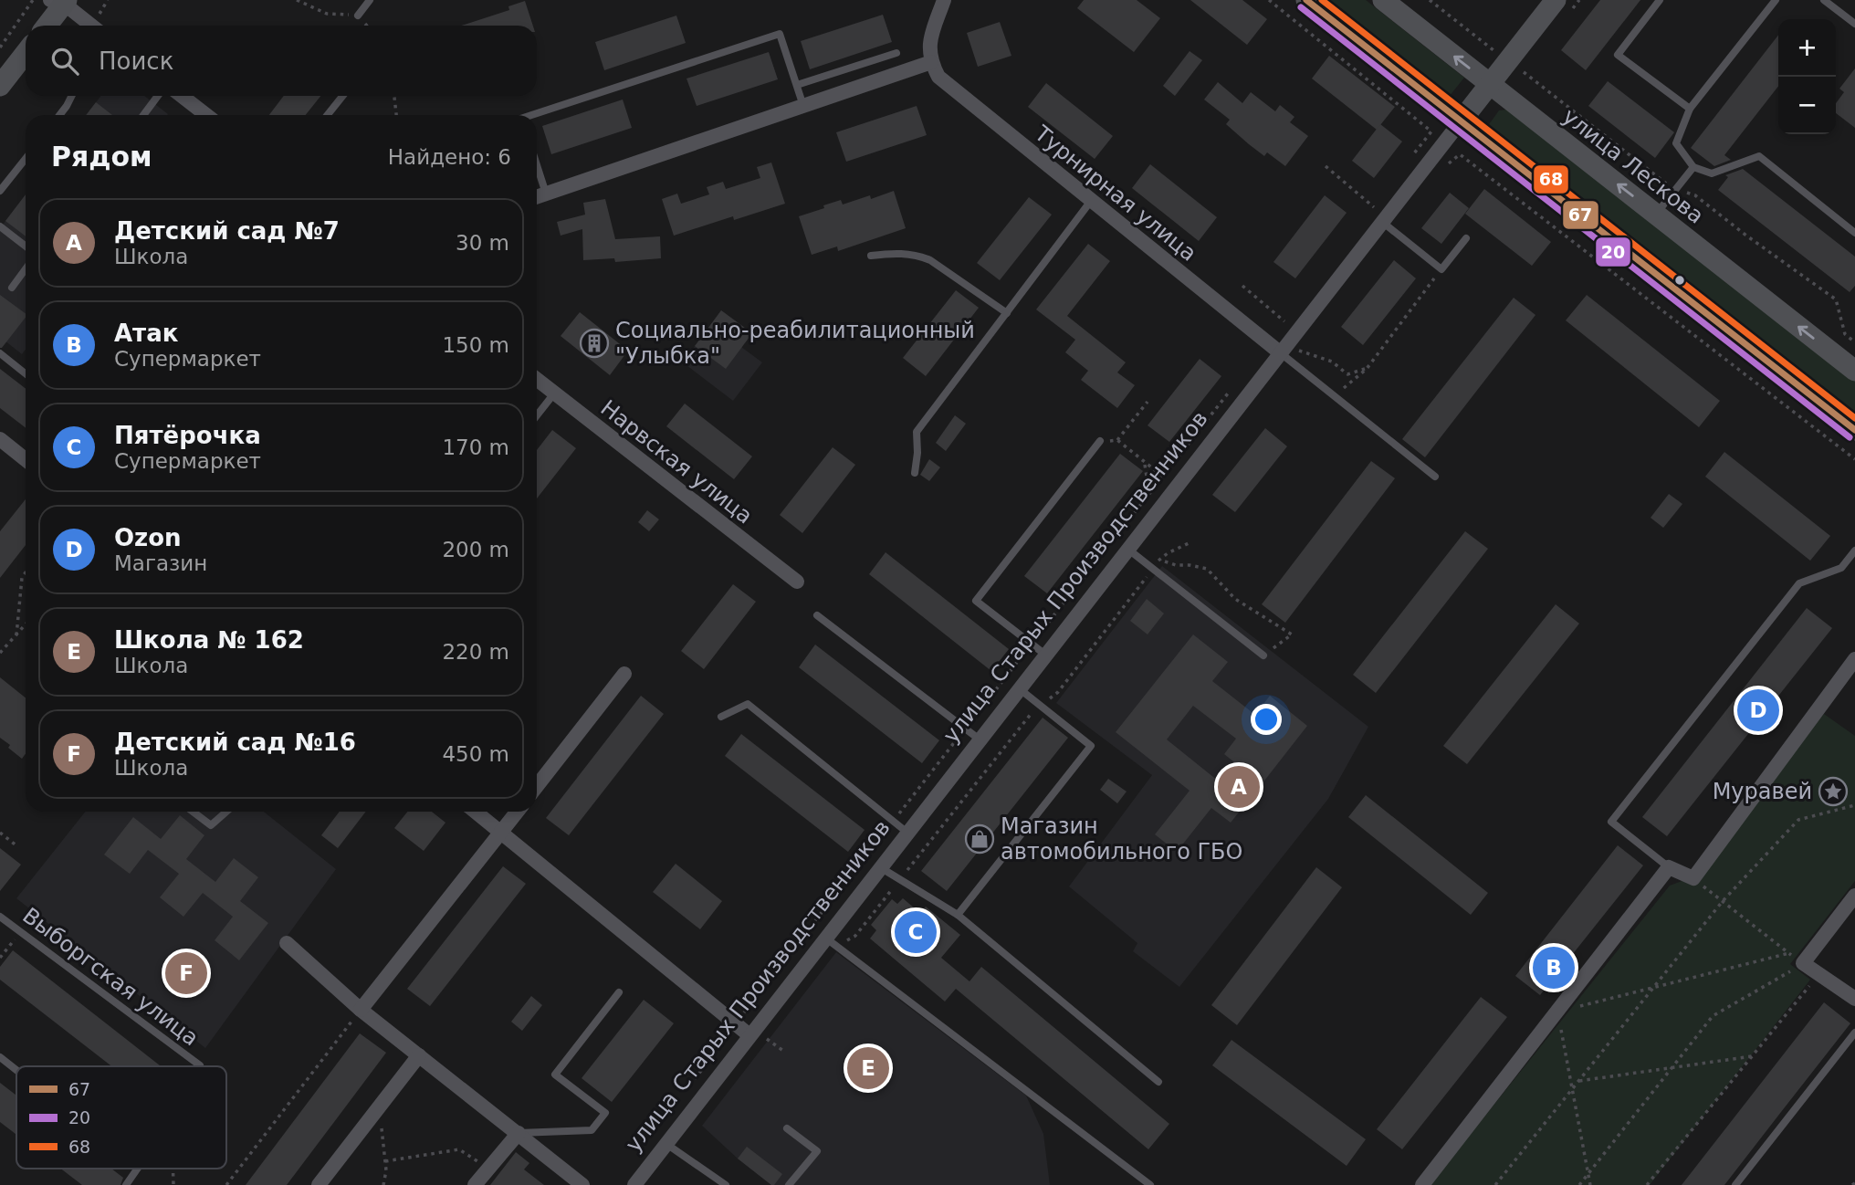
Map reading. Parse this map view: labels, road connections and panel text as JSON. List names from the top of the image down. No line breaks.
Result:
{"streets":{"main road":["улица Лескова","улица Старых Производственников"],"street":["Турнирная улица","Нарвская улица"],"lane":["Выборгская улица"]},"crossings":[["улица Лескова","улица Старых Производственников"],["Турнирная улица","улица Старых Производственников"]],"places":{"building":["Социально-реабилитационный \"Улыбка\""],"place":["Муравей"],"shop":["Магазин автомобильного ГБО"]},"lines":["transit line 67","transit line 68","transit line 20"],"legend":["67","20","68"],"page":{"map_buttons":["+","−"],"search":"Поиск","heading":["Рядом","Найдено: 6"],"list":[{"mark":"A","name":"Детский сад №7","note":"Школа","value":"30 m"},{"mark":"B","name":"Атак","note":"Супермаркет","value":"150 m"},{"mark":"C","name":"Пятёрочка","note":"Супермаркет","value":"170 m"},{"mark":"D","name":"Ozon","note":"Магазин","value":"200 m"},{"mark":"E","name":"Школа № 162","note":"Школа","value":"220 m"},{"mark":"F","name":"Детский сад №16","note":"Школа","value":"450 m"}],"pins":["D","A","C","B","F","E"]}}
